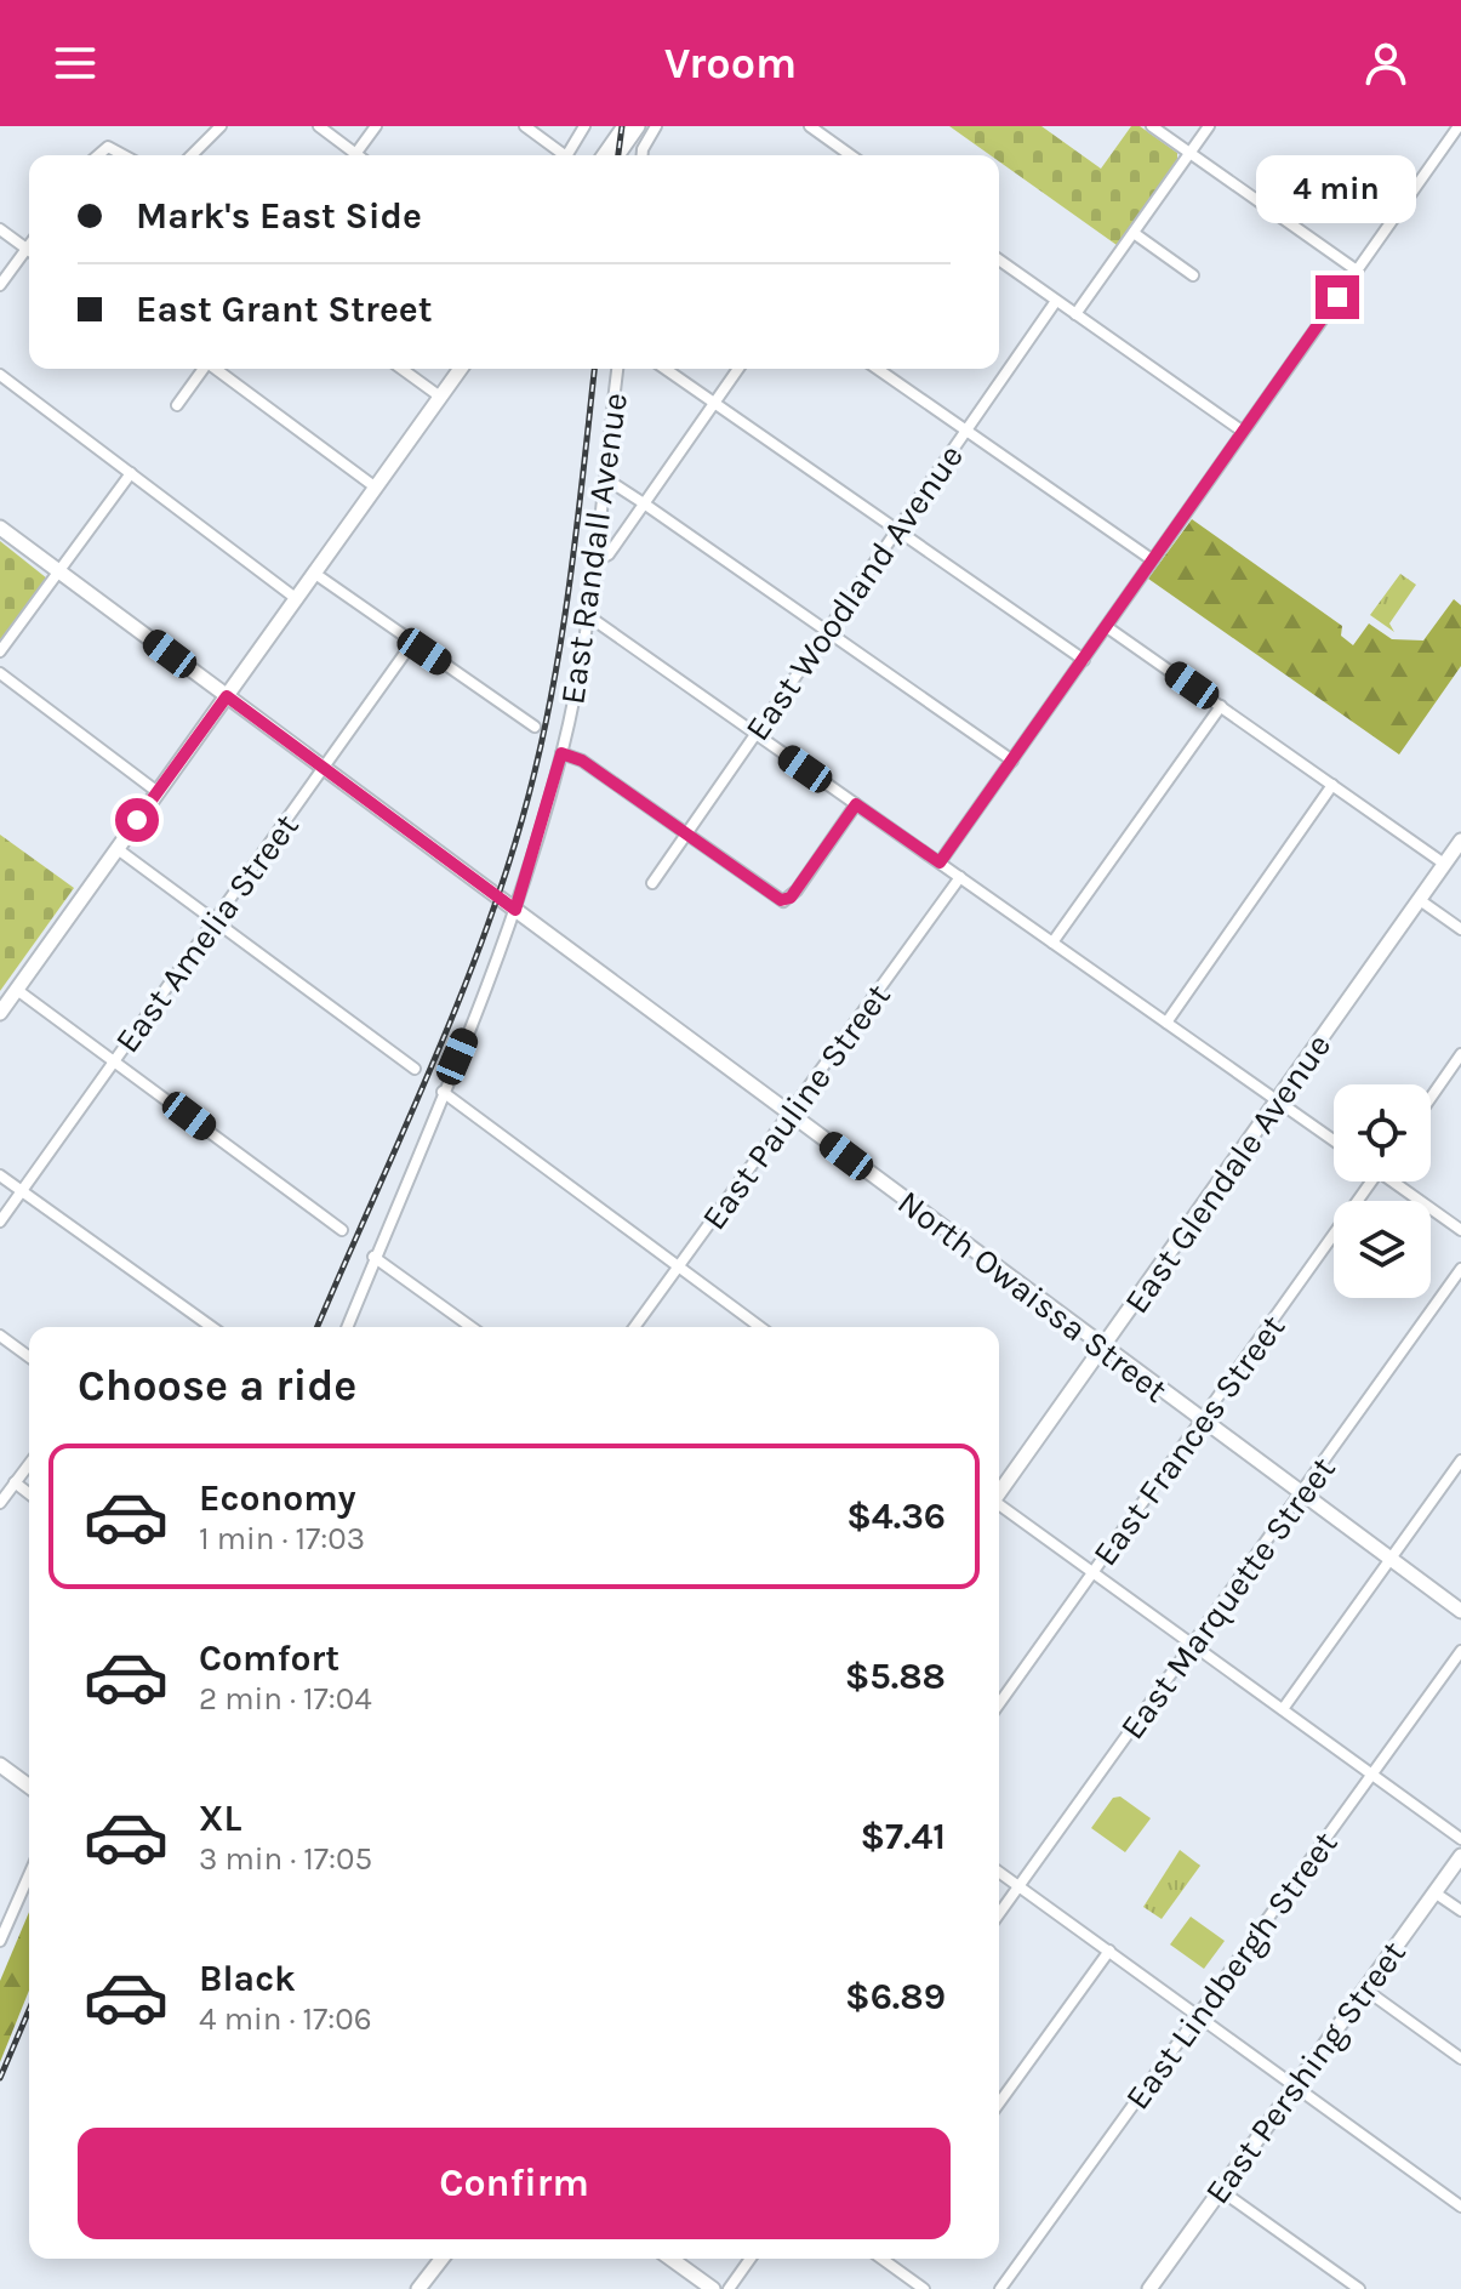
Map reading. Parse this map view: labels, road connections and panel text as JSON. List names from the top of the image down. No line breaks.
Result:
{"streets":{"street":["East Randall Avenue","East Woodland Avenue","East Amelia Street","East Pauline Street","East Glendale Avenue","North Owaissa Street","East Frances Street","East Marquette Street","East Lindbergh Street","East Pershing Street"]},"crossings":[["East Randall Avenue","North Owaissa Street"],["East Amelia Street","North Owaissa Street"],["East Pauline Street","North Owaissa Street"],["East Glendale Avenue","North Owaissa Street"],["North Owaissa Street","East Frances Street"],["North Owaissa Street","East Marquette Street"]],"page":{"header":"Vroom","bubble":"4 min","banner":["Mark's East Side","East Grant Street"],"heading":"Choose a ride","list":[{"name":"Economy","note":"1 min · 17:03","value":"$4.36"},{"name":"Comfort","note":"2 min · 17:04","value":"$5.88"},{"name":"XL","note":"3 min · 17:05","value":"$7.41"},{"name":"Black","note":"4 min · 17:06","value":"$6.89"}],"buttons":"Confirm"}}
